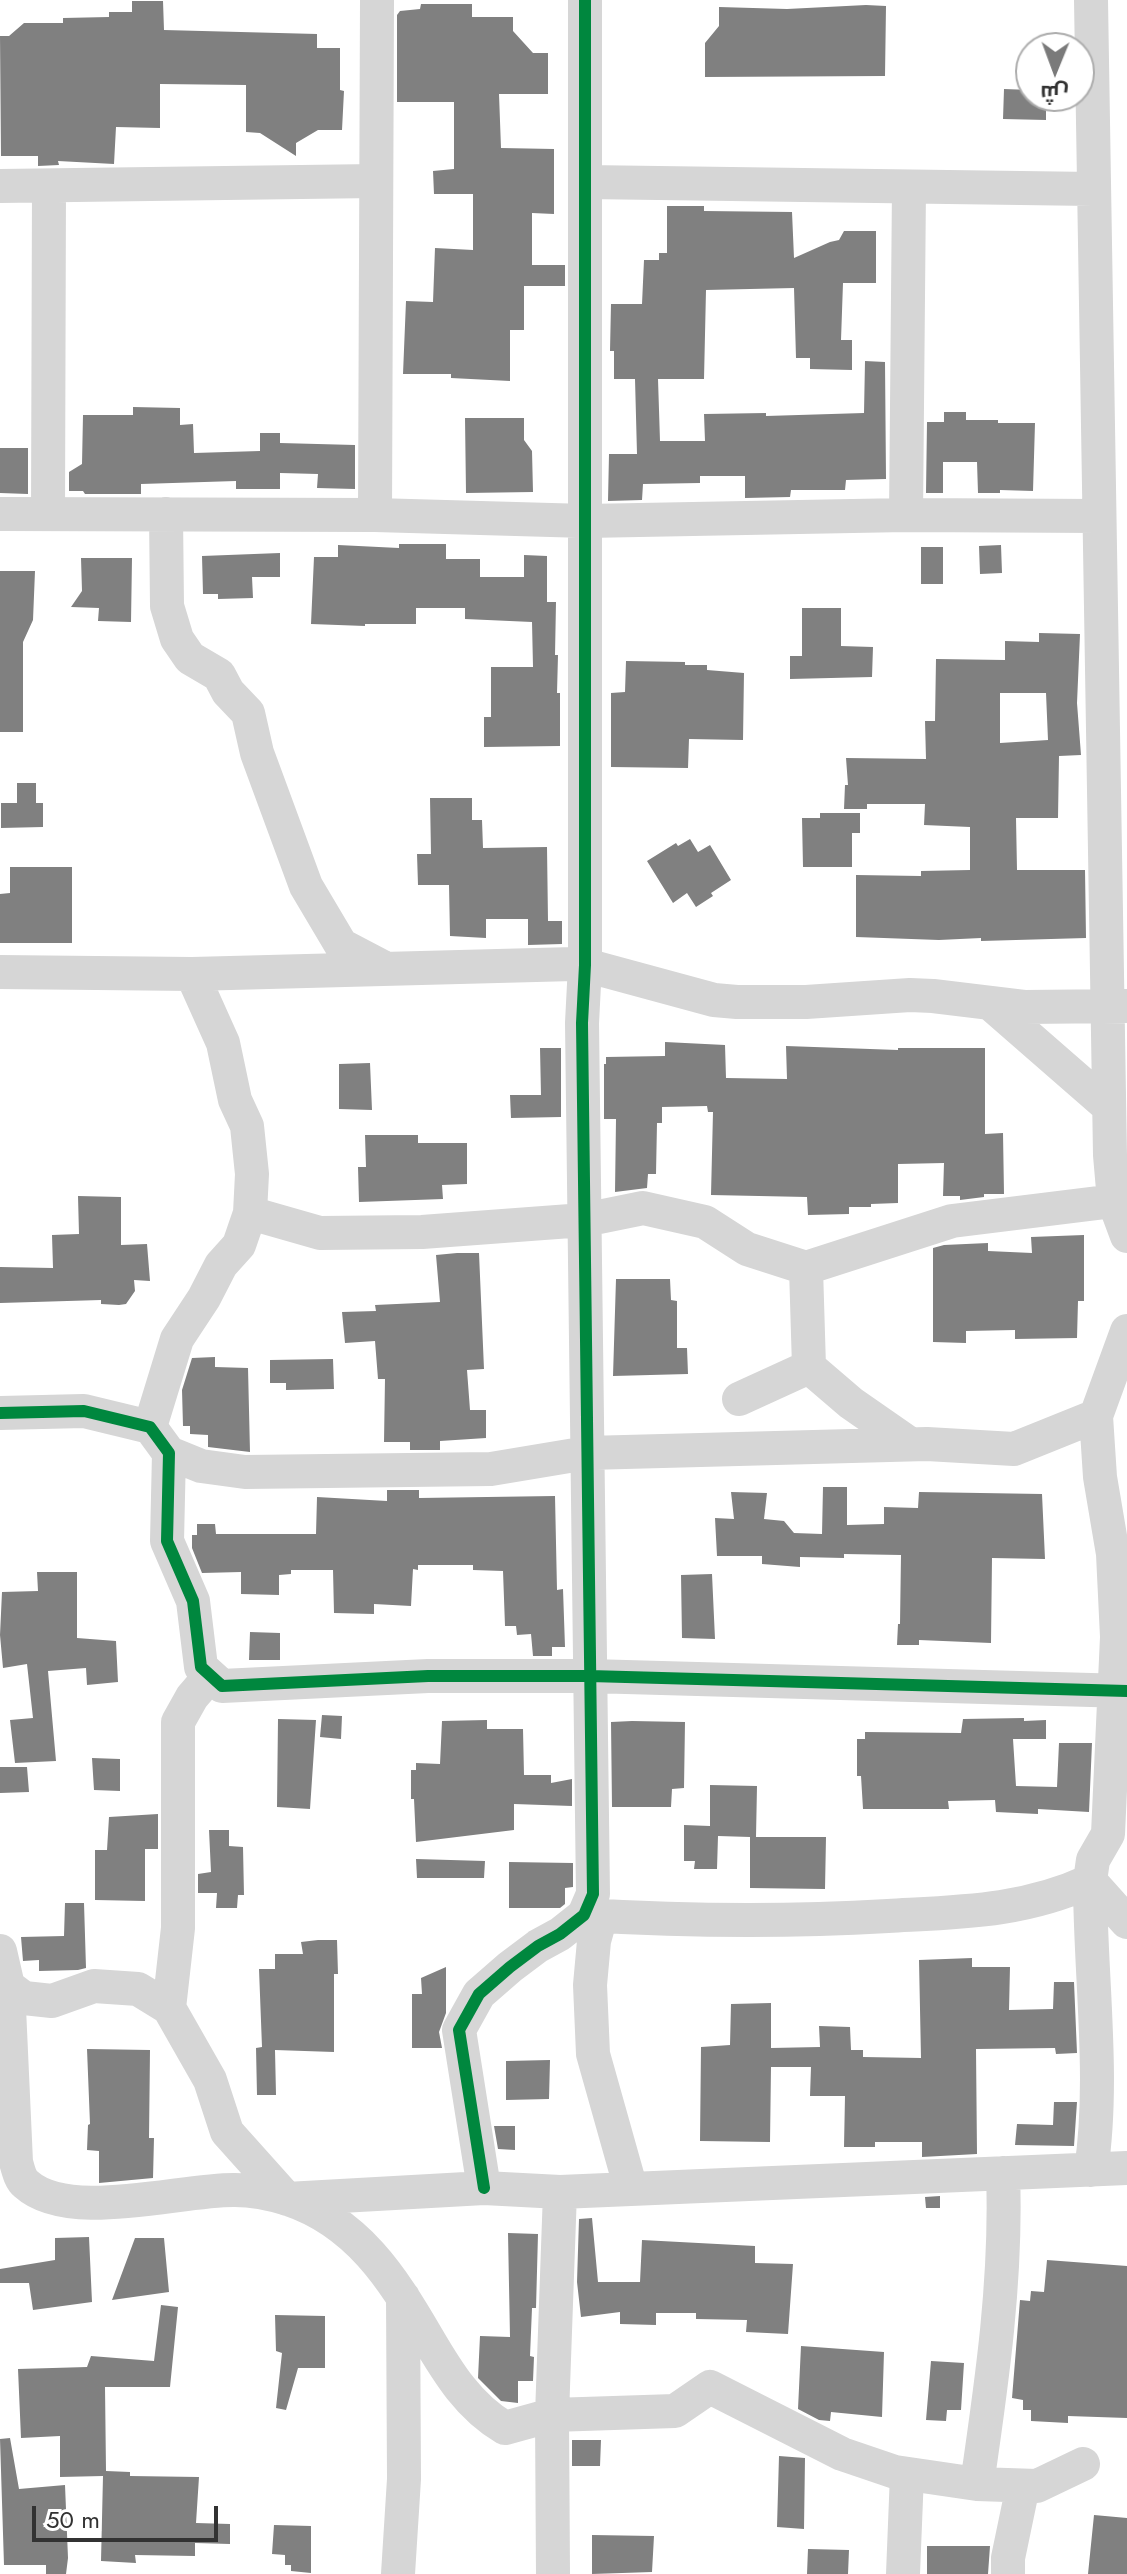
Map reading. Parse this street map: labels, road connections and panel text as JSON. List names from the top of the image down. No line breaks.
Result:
{"scale_bar":"50 m","north":"bottom"}
